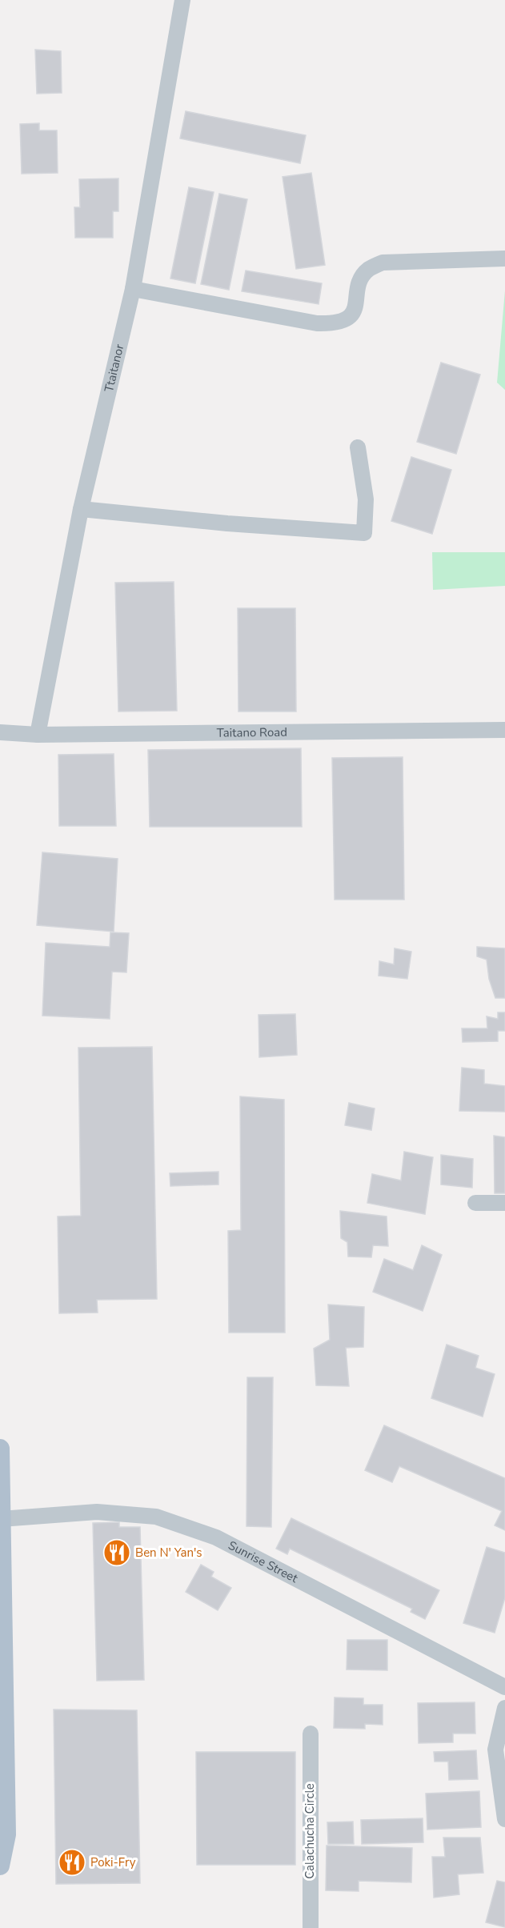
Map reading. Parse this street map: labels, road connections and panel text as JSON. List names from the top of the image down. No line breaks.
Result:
{"streets":{"street":["Ttaitanor","Taitano Road","Sunrise Street","Calachucha Circle"]},"crossings":[["Ttaitanor","Taitano Road"]],"places":{"restaurant":["Ben N' Yan's","Poki-Fry"]}}
